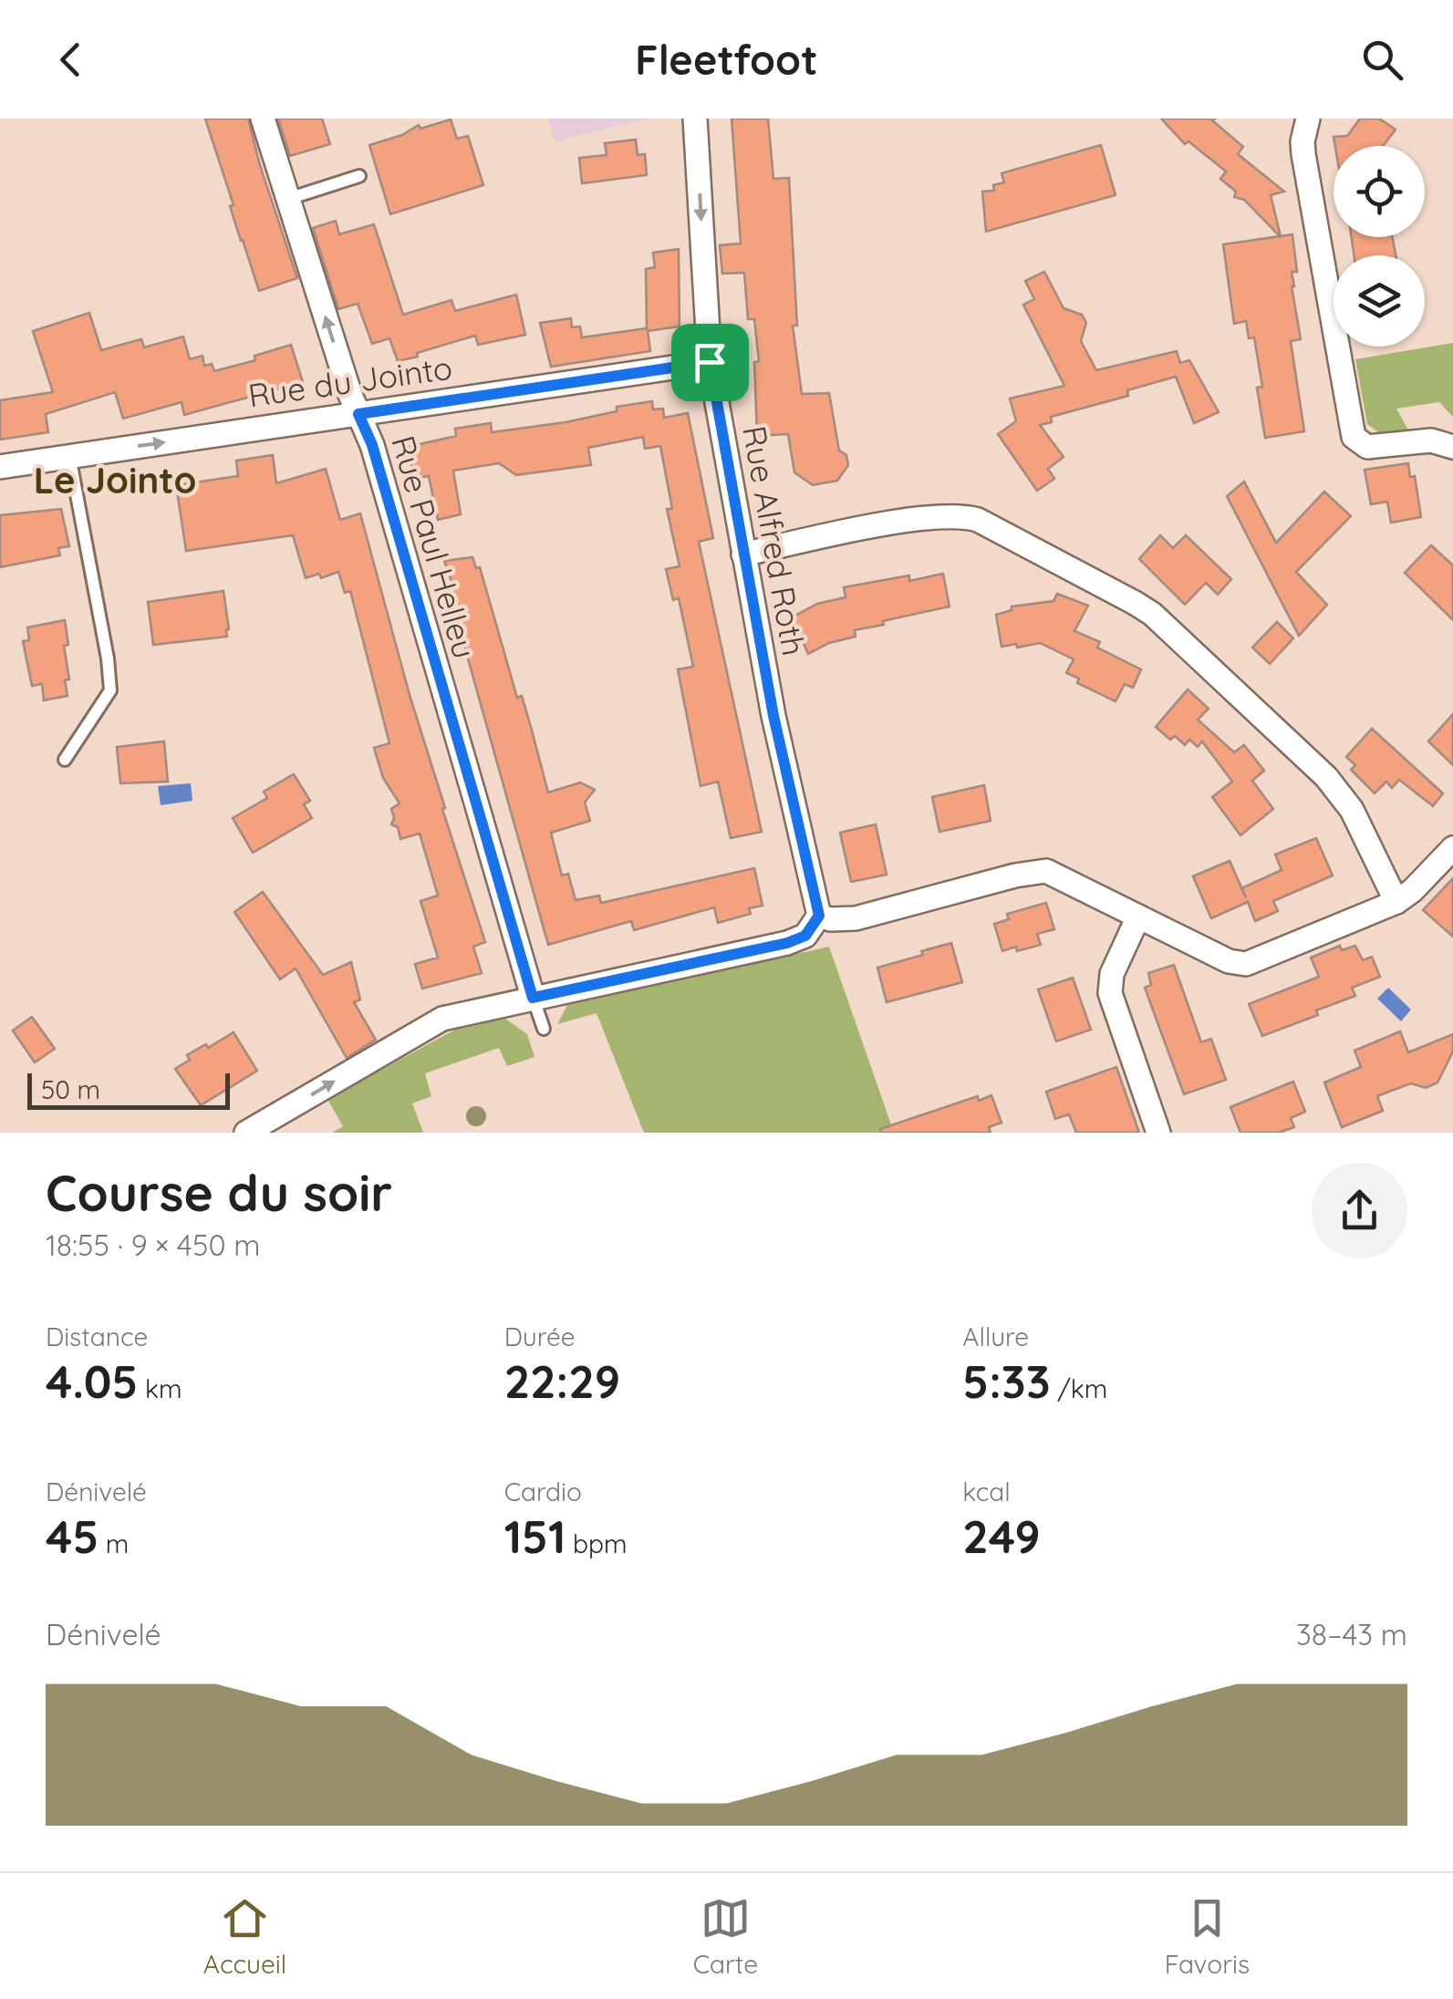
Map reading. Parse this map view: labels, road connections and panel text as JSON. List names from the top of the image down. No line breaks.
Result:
{"streets":{"street":["Rue du Jointo","Rue Alfred Roth","Rue Paul Helleu"]},"crossings":[["Rue du Jointo","Rue Alfred Roth"],["Rue du Jointo","Rue Paul Helleu"]],"one_way":["Rue du Jointo"],"districts":["Le Jointo"],"scale_bar":"50 m","page":{"header":"Fleetfoot","scale":"50 m","heading":["Course du soir","18:55 · 9 × 450 m"],"stats":[["Distance","4.05 km"],["Durée","22:29"],["Allure","5:33 /km"],["Dénivelé","45 m"],["Cardio","151 bpm"],["kcal","249"]],"chart":["Dénivelé","38–43 m"],"tabs":["Accueil","Carte","Favoris"]}}
